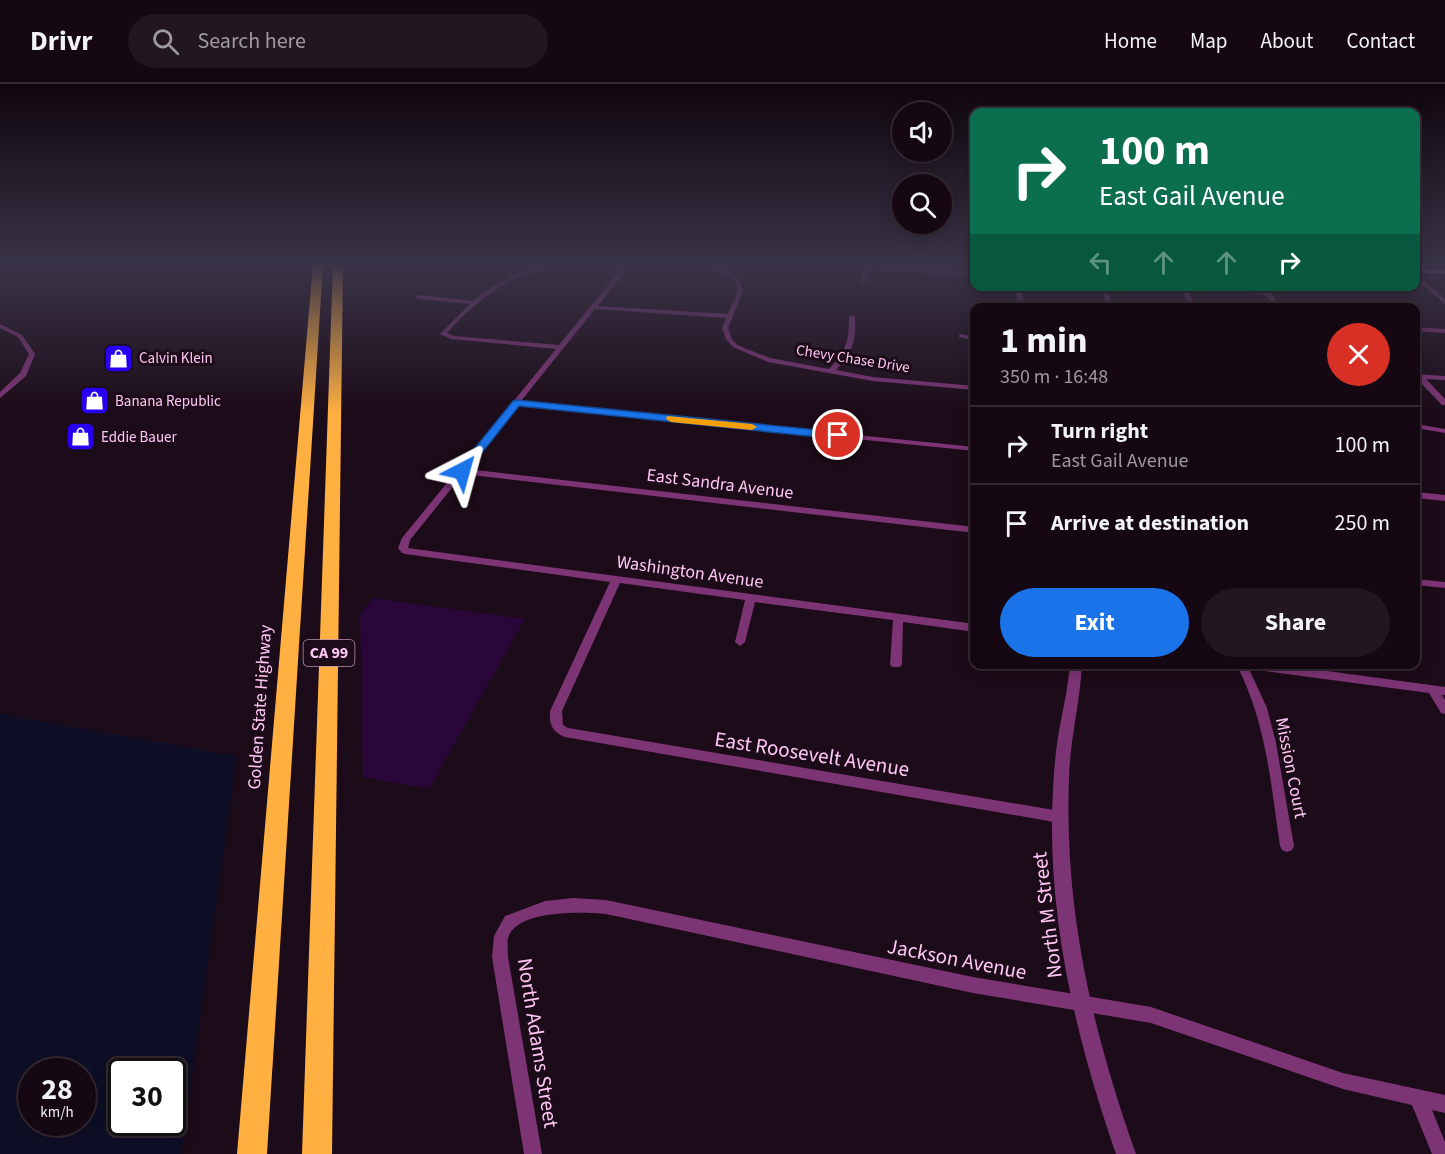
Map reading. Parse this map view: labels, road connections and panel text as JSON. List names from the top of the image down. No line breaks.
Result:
{"streets":{"highway":["CA 99","Golden State Highway"],"street":["Chevy Chase Drive","East Sandra Avenue","Washington Avenue","East Roosevelt Avenue","Mission Court","North M Street","Jackson Avenue","North Adams Street"]},"crossings":[["East Sandra Avenue","Washington Avenue"],["Washington Avenue","East Roosevelt Avenue"],["East Roosevelt Avenue","North M Street"],["North M Street","Jackson Avenue"],["Jackson Avenue","North Adams Street"]],"places":{"shop":["Calvin Klein","Banana Republic","Eddie Bauer"]},"page":{"header":"Drivr","search":"Search here","nav":["Home","Map","About","Contact"],"turn":["100 m","East Gail Avenue"],"heading":["1 min","350 m · 16:48"],"list":[{"name":"Turn right","note":"East Gail Avenue","value":"100 m"},{"name":"Arrive at destination","value":"250 m"}],"buttons":["Exit","Share"],"speed":"28 km/h","limit":"30"}}
